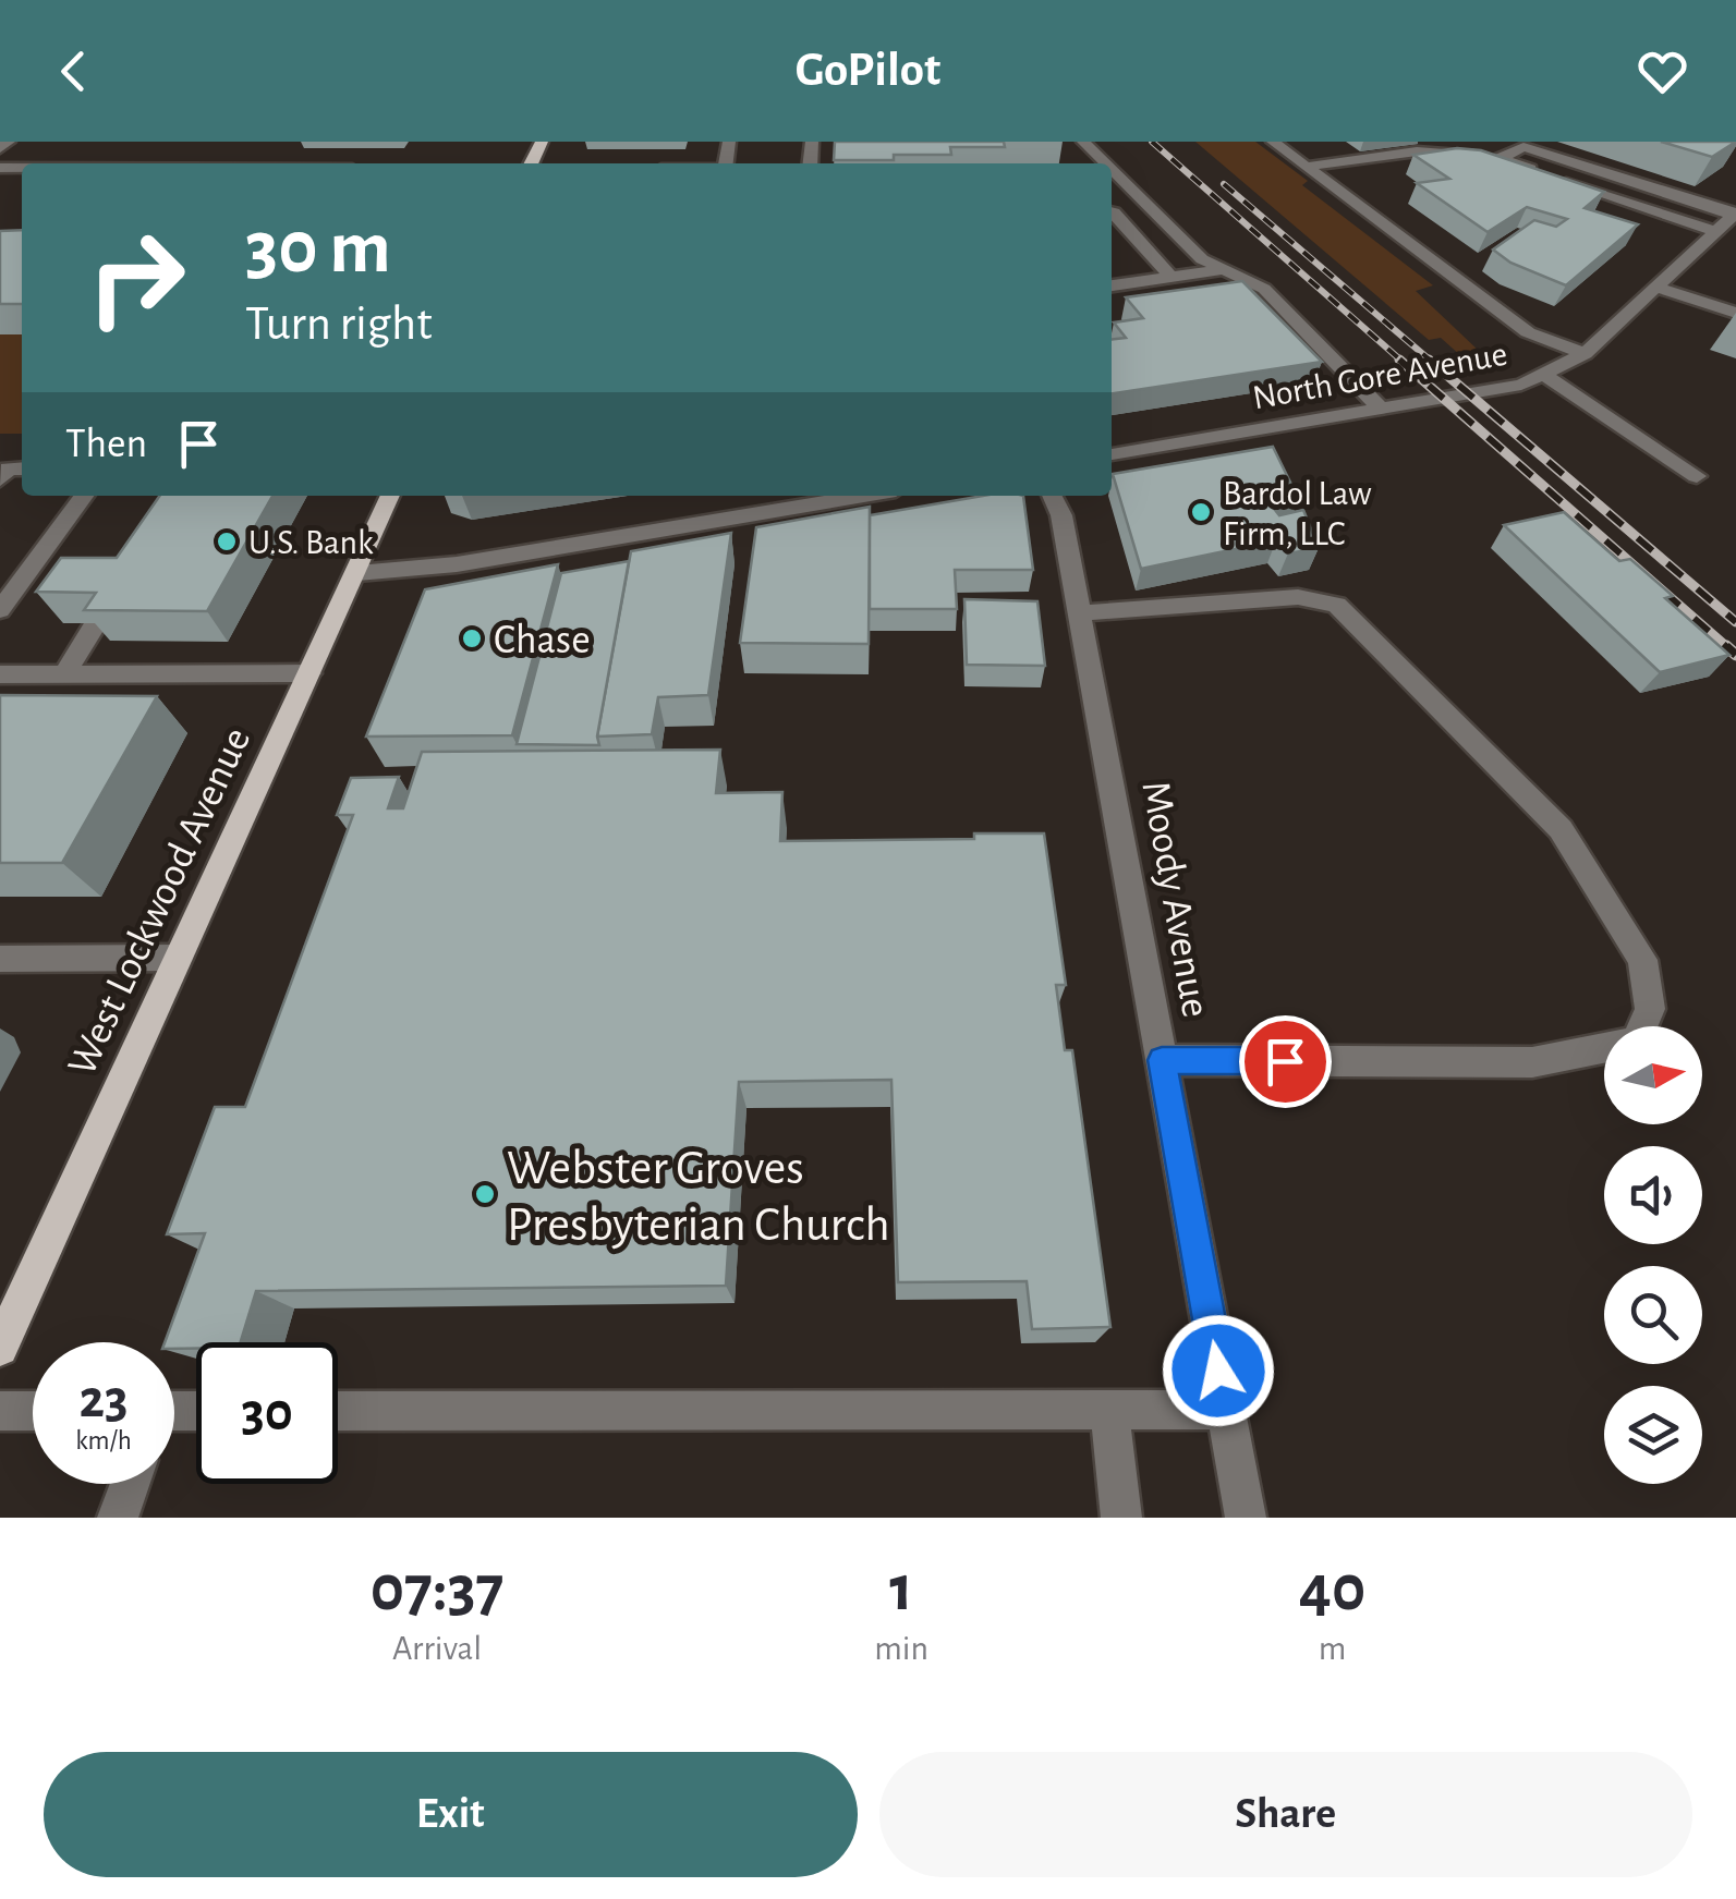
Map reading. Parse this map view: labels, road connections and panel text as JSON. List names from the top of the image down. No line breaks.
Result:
{"streets":{"main road":["West Lockwood Avenue"],"street":["North Gore Avenue","Moody Avenue"]},"places":["Bardol Law Firm, LLC","U.S. Bank","Chase","Webster Groves Presbyterian Church"],"north":"right","page":{"header":"GoPilot","turn":["30 m","Turn right"],"then":"Then","speed":"23 km/h","limit":"30","eta":["07:37","Arrival","1","min","40","m"],"buttons":["Exit","Share"]}}
